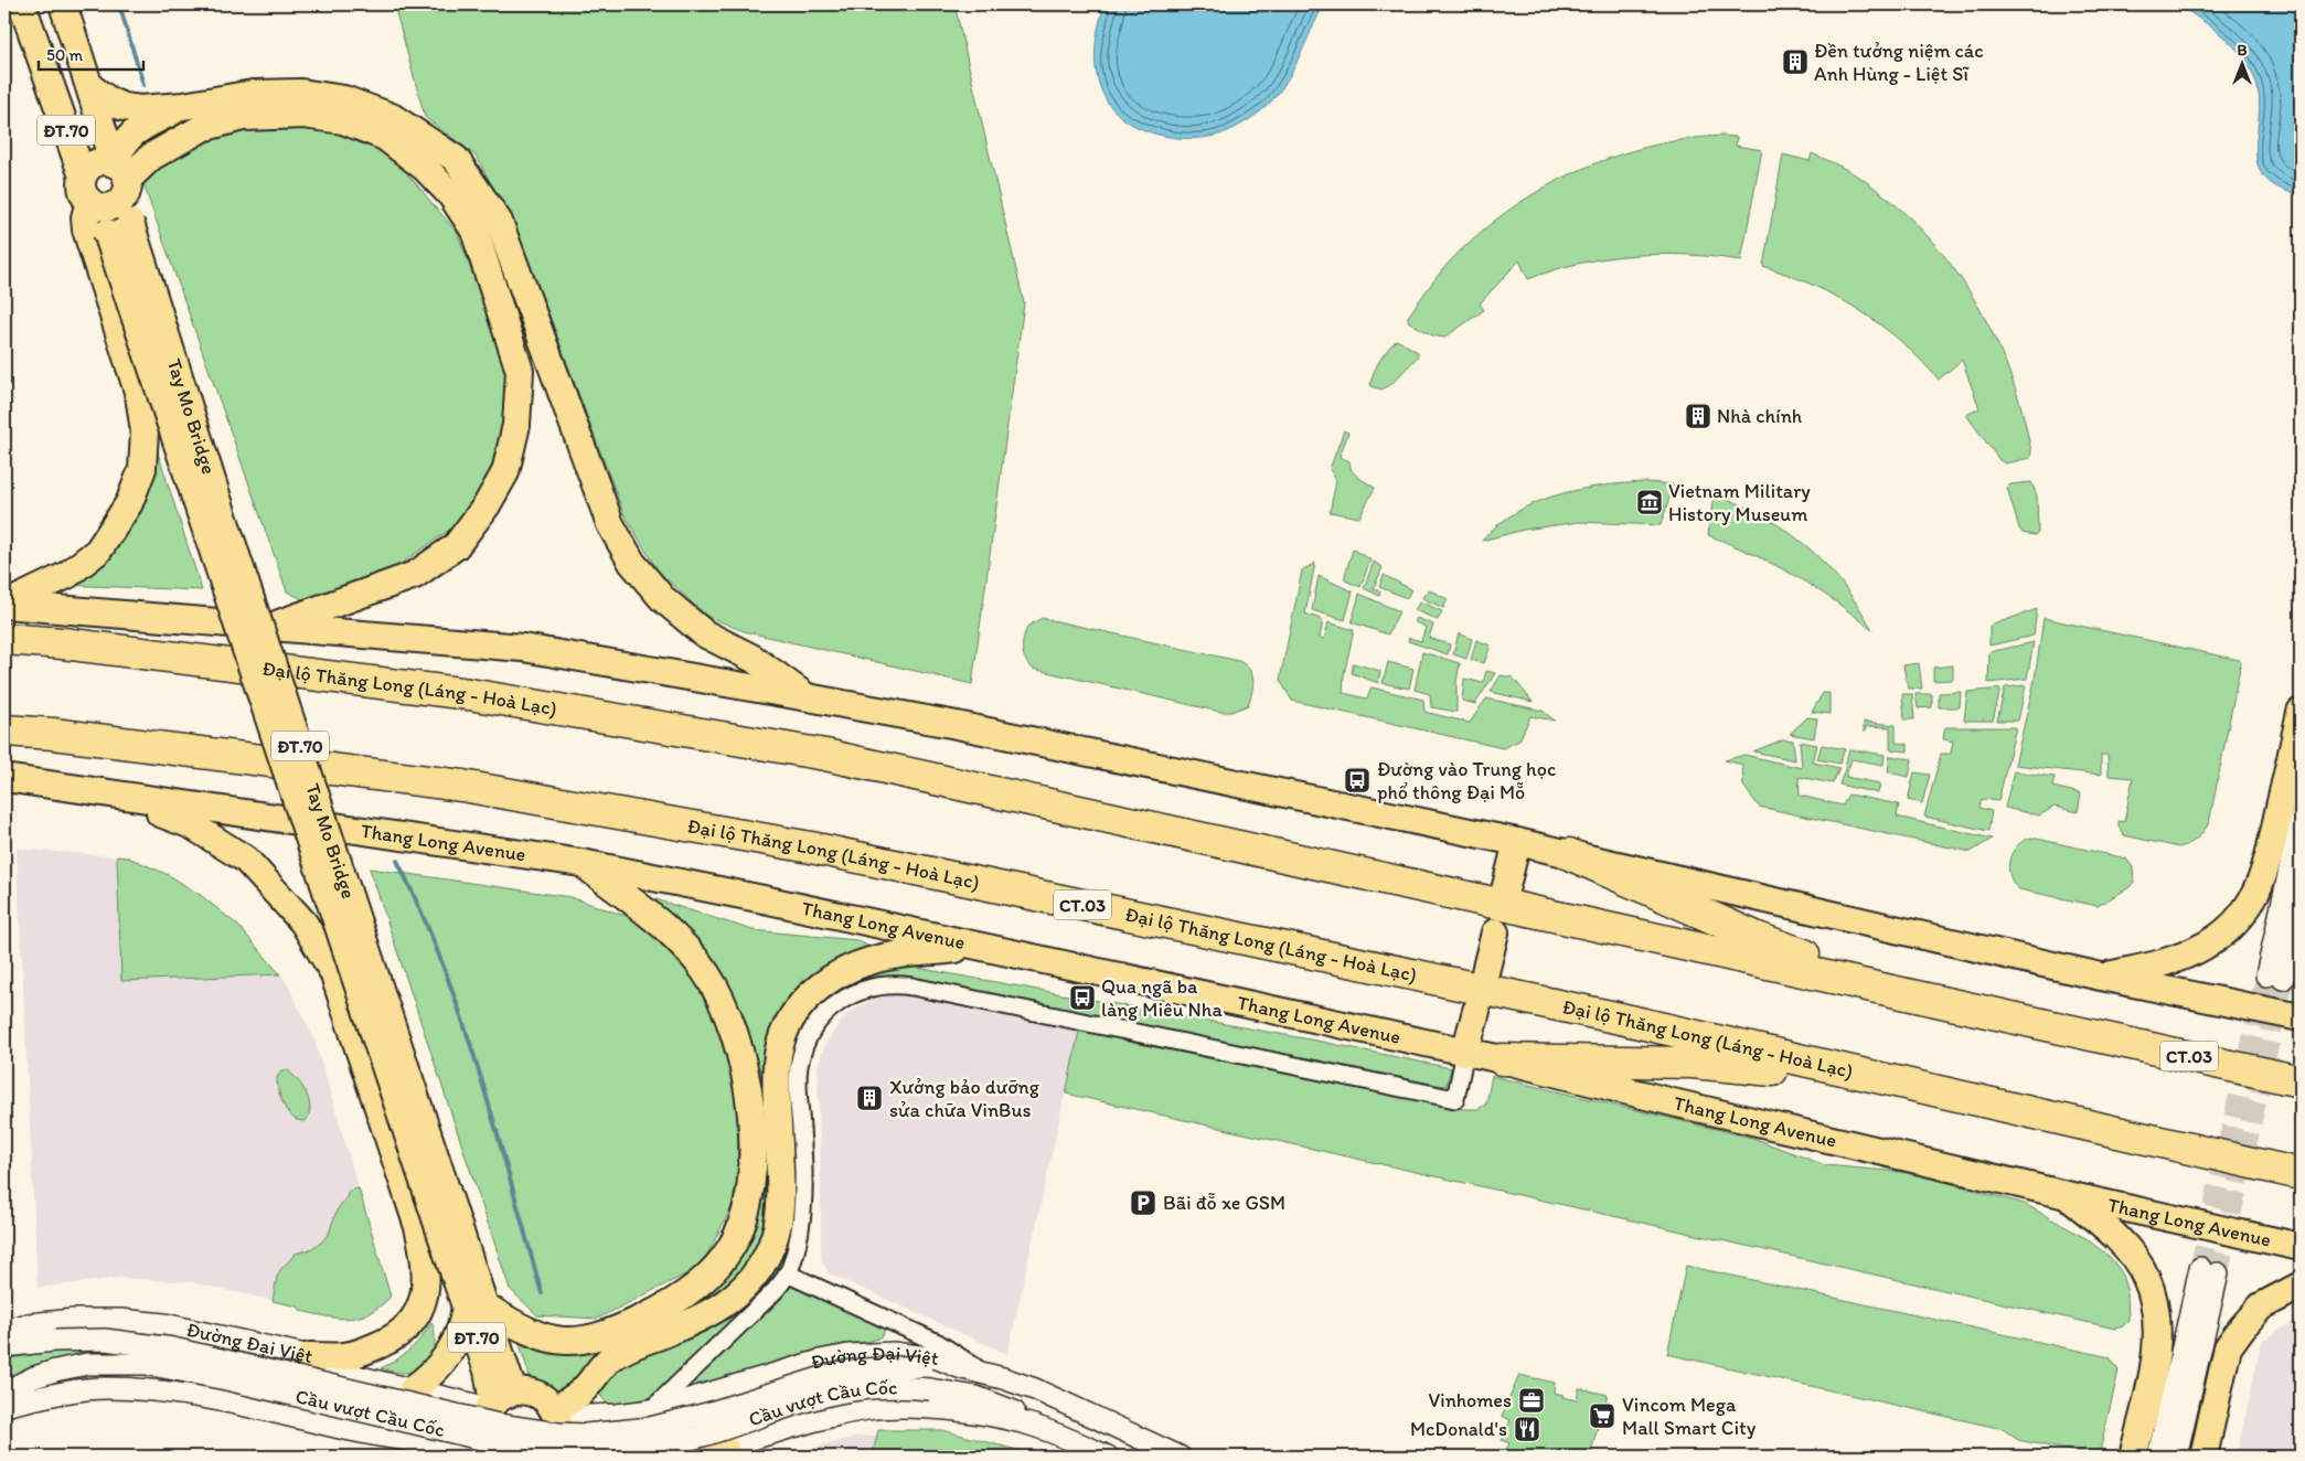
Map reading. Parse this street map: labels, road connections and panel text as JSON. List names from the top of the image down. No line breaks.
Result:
{"streets":{"highway":["Đại lộ Thăng Long (Láng - Hoà Lạc)","CT.03"],"main road":["ĐT.70","Tay Mo Bridge","Thang Long Avenue"],"street":["Đường Đại Việt","Cầu vượt Cầu Cốc"]},"crossings":[["ĐT.70","Tay Mo Bridge"],["ĐT.70","Đường Đại Việt"],["Đường Đại Việt","Cầu vượt Cầu Cốc"]],"places":{"building":["Đền tưởng niệm các Anh Hùng - Liệt Sĩ","Nhà chính","Xưởng bảo dưỡng sửa chữa VinBus"],"museum":["Vietnam Military History Museum"],"bus stop":["Đường vào Trung học phổ thông Đại Mỗ","Qua ngã ba làng Miêu Nha"],"parking":["Bãi đỗ xe GSM"],"office":["Vinhomes"],"supermarket":["Vincom Mega Mall Smart City"],"restaurant":["McDonald's"]},"scale_bar":"50 m","north":"top"}
